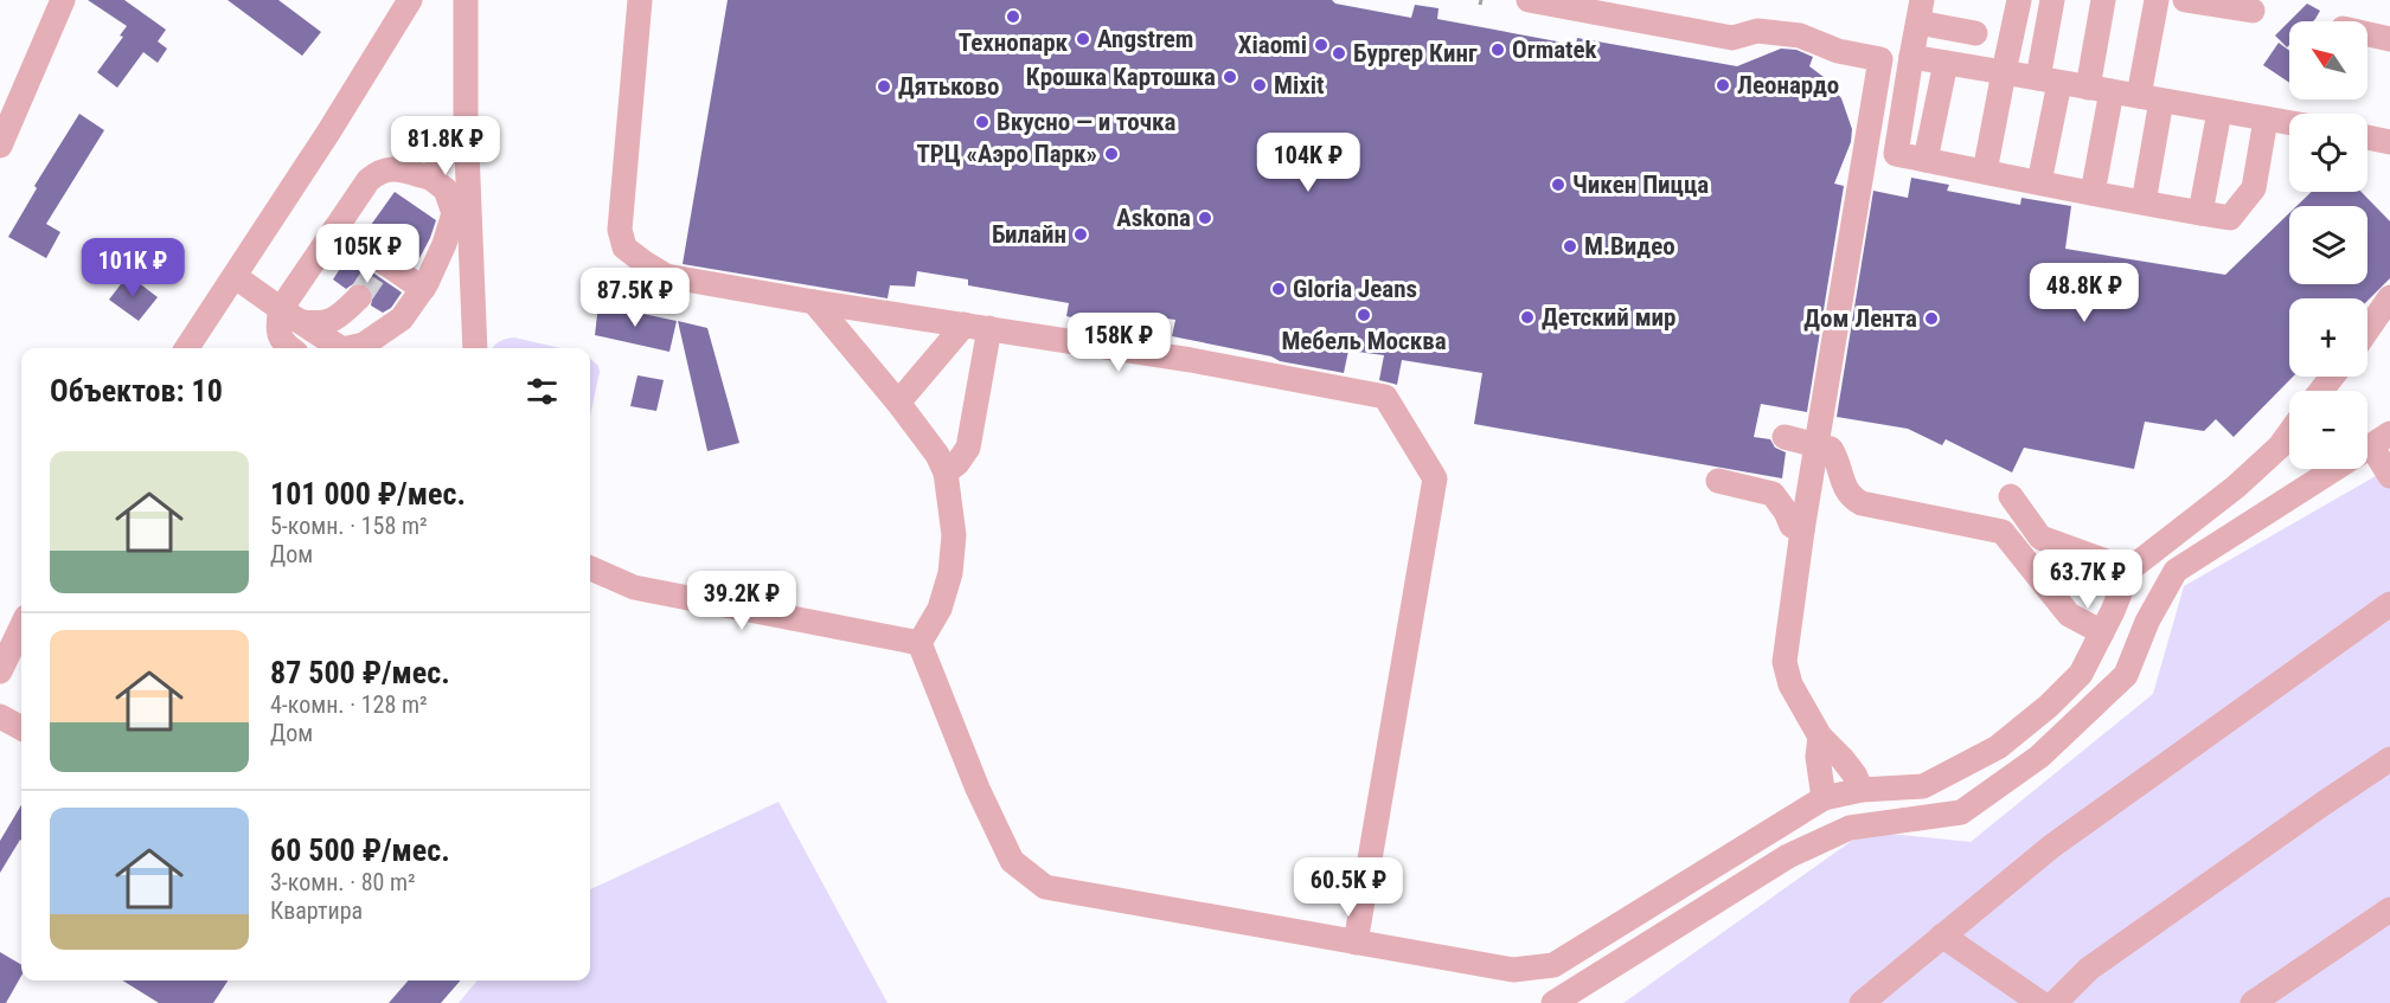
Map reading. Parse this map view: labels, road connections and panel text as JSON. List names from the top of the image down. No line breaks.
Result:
{"places":["Технопарк","Angstrem","Xiaomi","Ormatek","Бургер Кинг","Крошка Картошка","Mixit","Леонардо","Дятьково","Вкусно — и точка","ТРЦ «Аэро Парк»","Чикен Пицца","Askona","Билайн","М.Видео","Gloria Jeans","Мебель Москва","Детский мир","Дом Лента"],"north":"top left","page":{"map_buttons":["+","−"],"price":["81.8K ₽","104K ₽","105K ₽","101K ₽","48.8K ₽","87.5K ₽","158K ₽","63.7K ₽","39.2K ₽","60.5K ₽"],"heading":"Объектов: 10","list":[{"name":"101 000 ₽/мес.","note":"5-комн. · 158 m² · Дом"},{"name":"87 500 ₽/мес.","note":"4-комн. · 128 m² · Дом"},{"name":"60 500 ₽/мес.","note":"3-комн. · 80 m² · Квартира"}]}}
